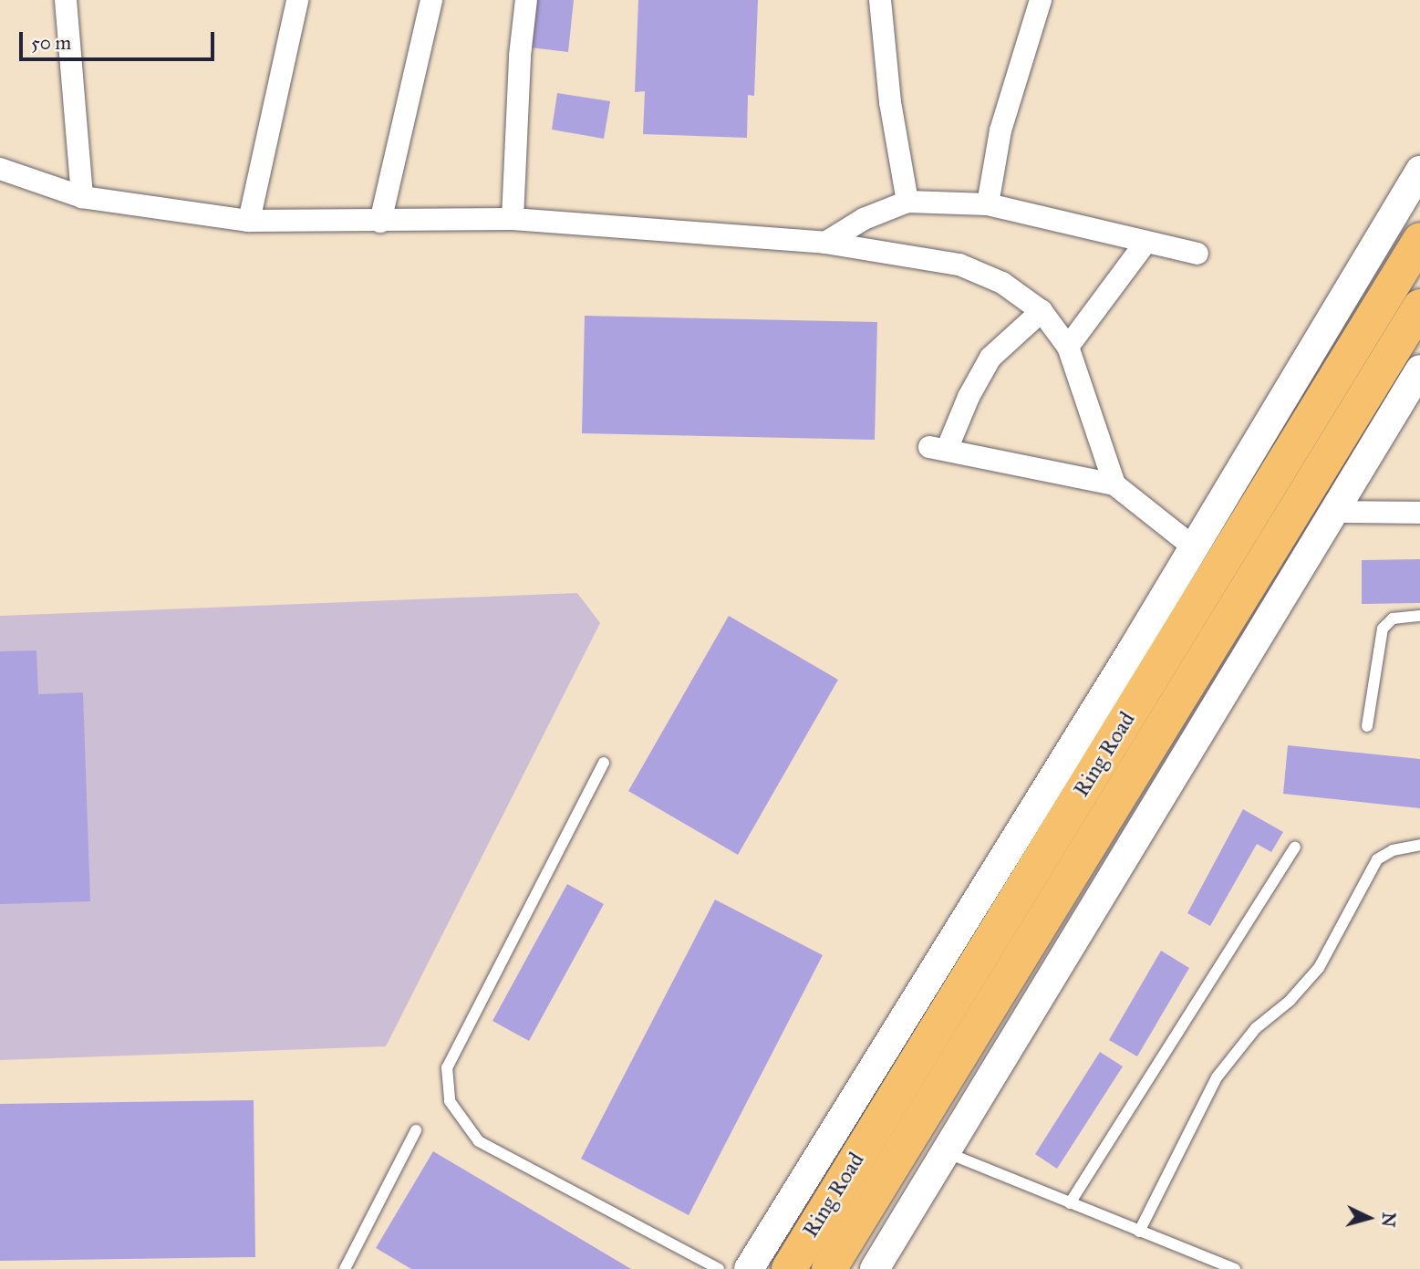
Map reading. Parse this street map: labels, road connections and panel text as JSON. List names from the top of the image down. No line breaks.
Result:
{"streets":{"highway":["Ring Road"]},"scale_bar":"50 m","north":"right"}
